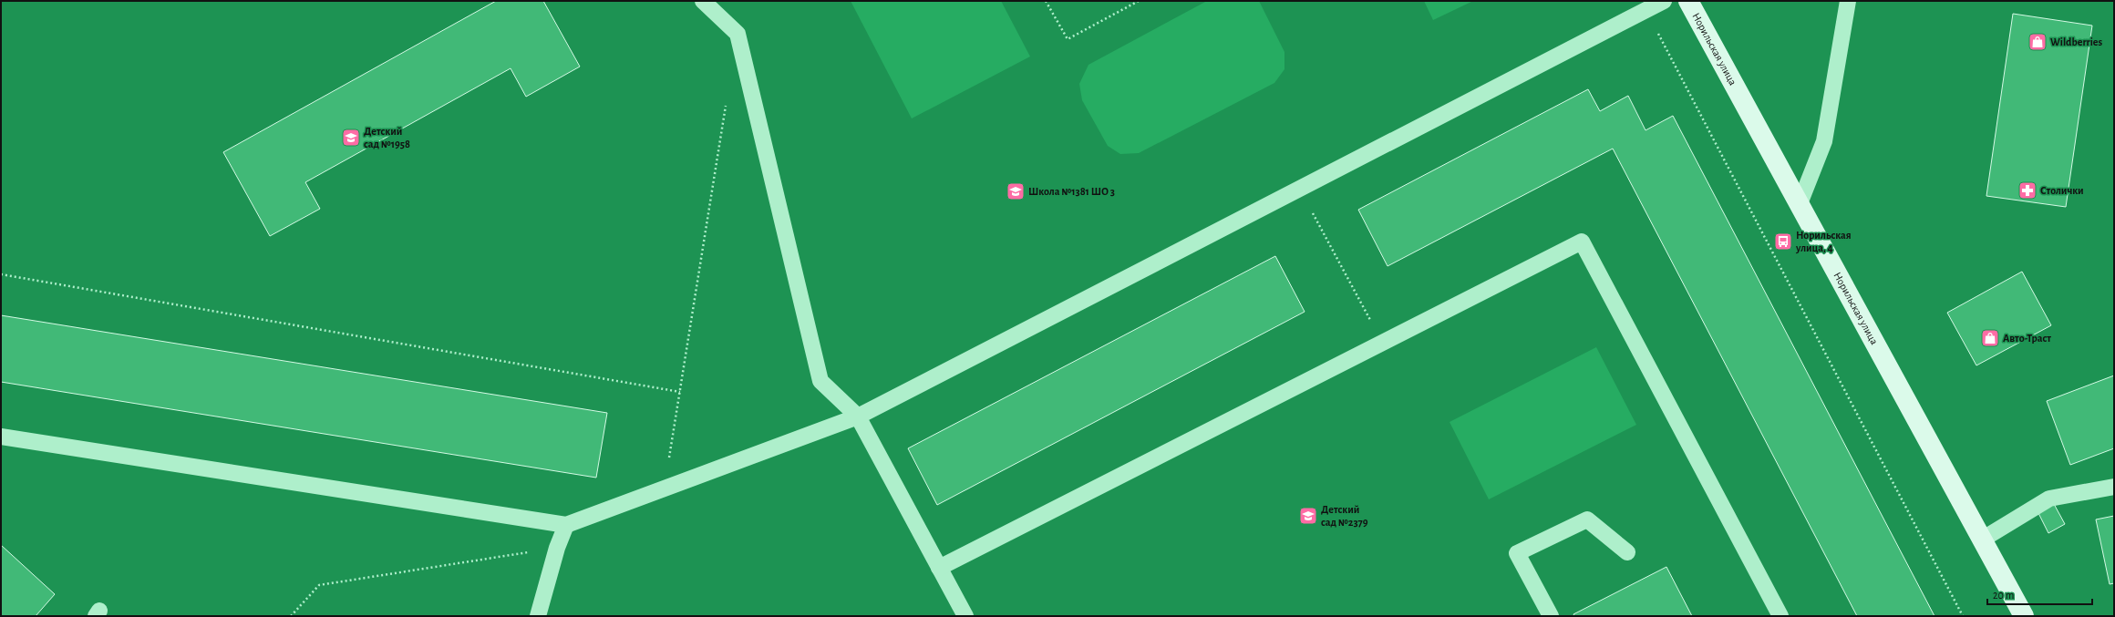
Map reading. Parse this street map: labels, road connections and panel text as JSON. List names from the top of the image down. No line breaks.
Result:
{"streets":{"street":["Норильская улица"]},"places":{"shop":["Wildberries","Авто-Траст"],"school or university":["Детский сад №1958","Школа №1381 ШО 3","Детский сад №2379"],"pharmacy":["Столички"],"bus stop":["Норильская улица, 4"]},"scale_bar":"20 m"}
